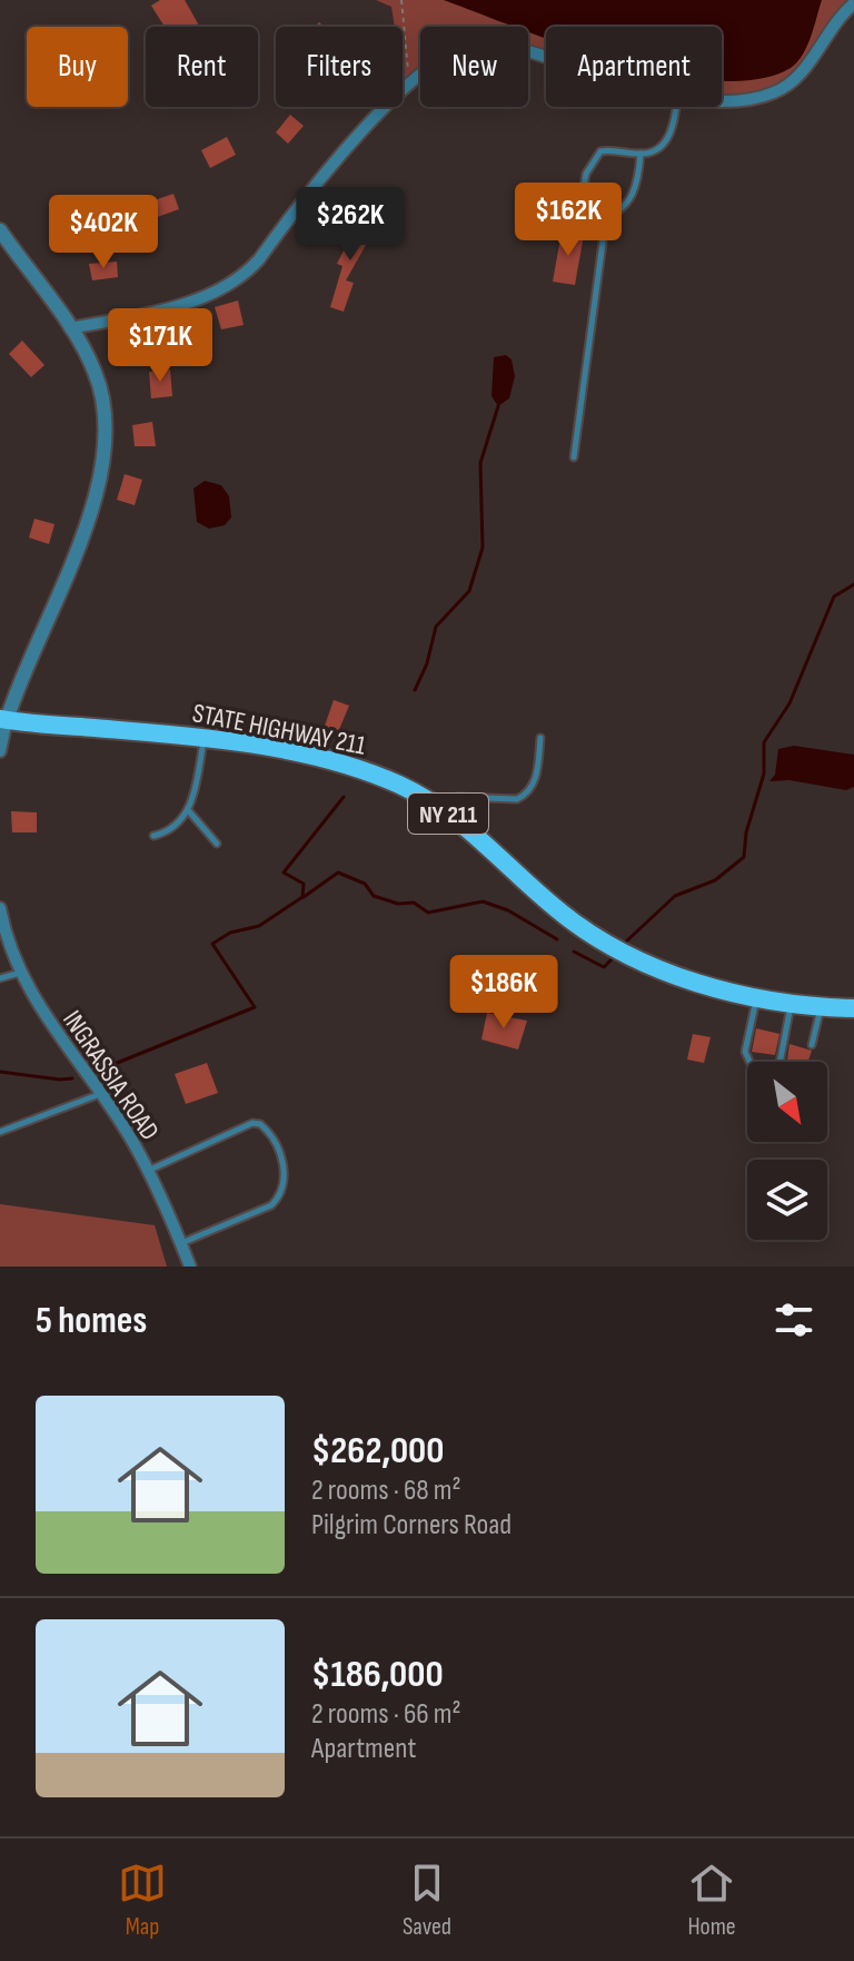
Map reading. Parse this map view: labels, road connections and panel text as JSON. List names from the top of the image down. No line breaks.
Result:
{"streets":{"main road":["STATE HIGHWAY 211","NY 211"],"street":["INGRASSIA ROAD"]},"north":"bottom right","page":{"chip":["Buy","Rent","Filters","New","Apartment"],"price":["$162K","$262K","$402K","$171K","$186K"],"heading":"5 homes","list":[{"name":"$262,000","note":"2 rooms · 68 m² · Pilgrim Corners Road"},{"name":"$186,000","note":"2 rooms · 66 m² · Apartment"}],"tabs":["Map","Saved","Home"]}}
